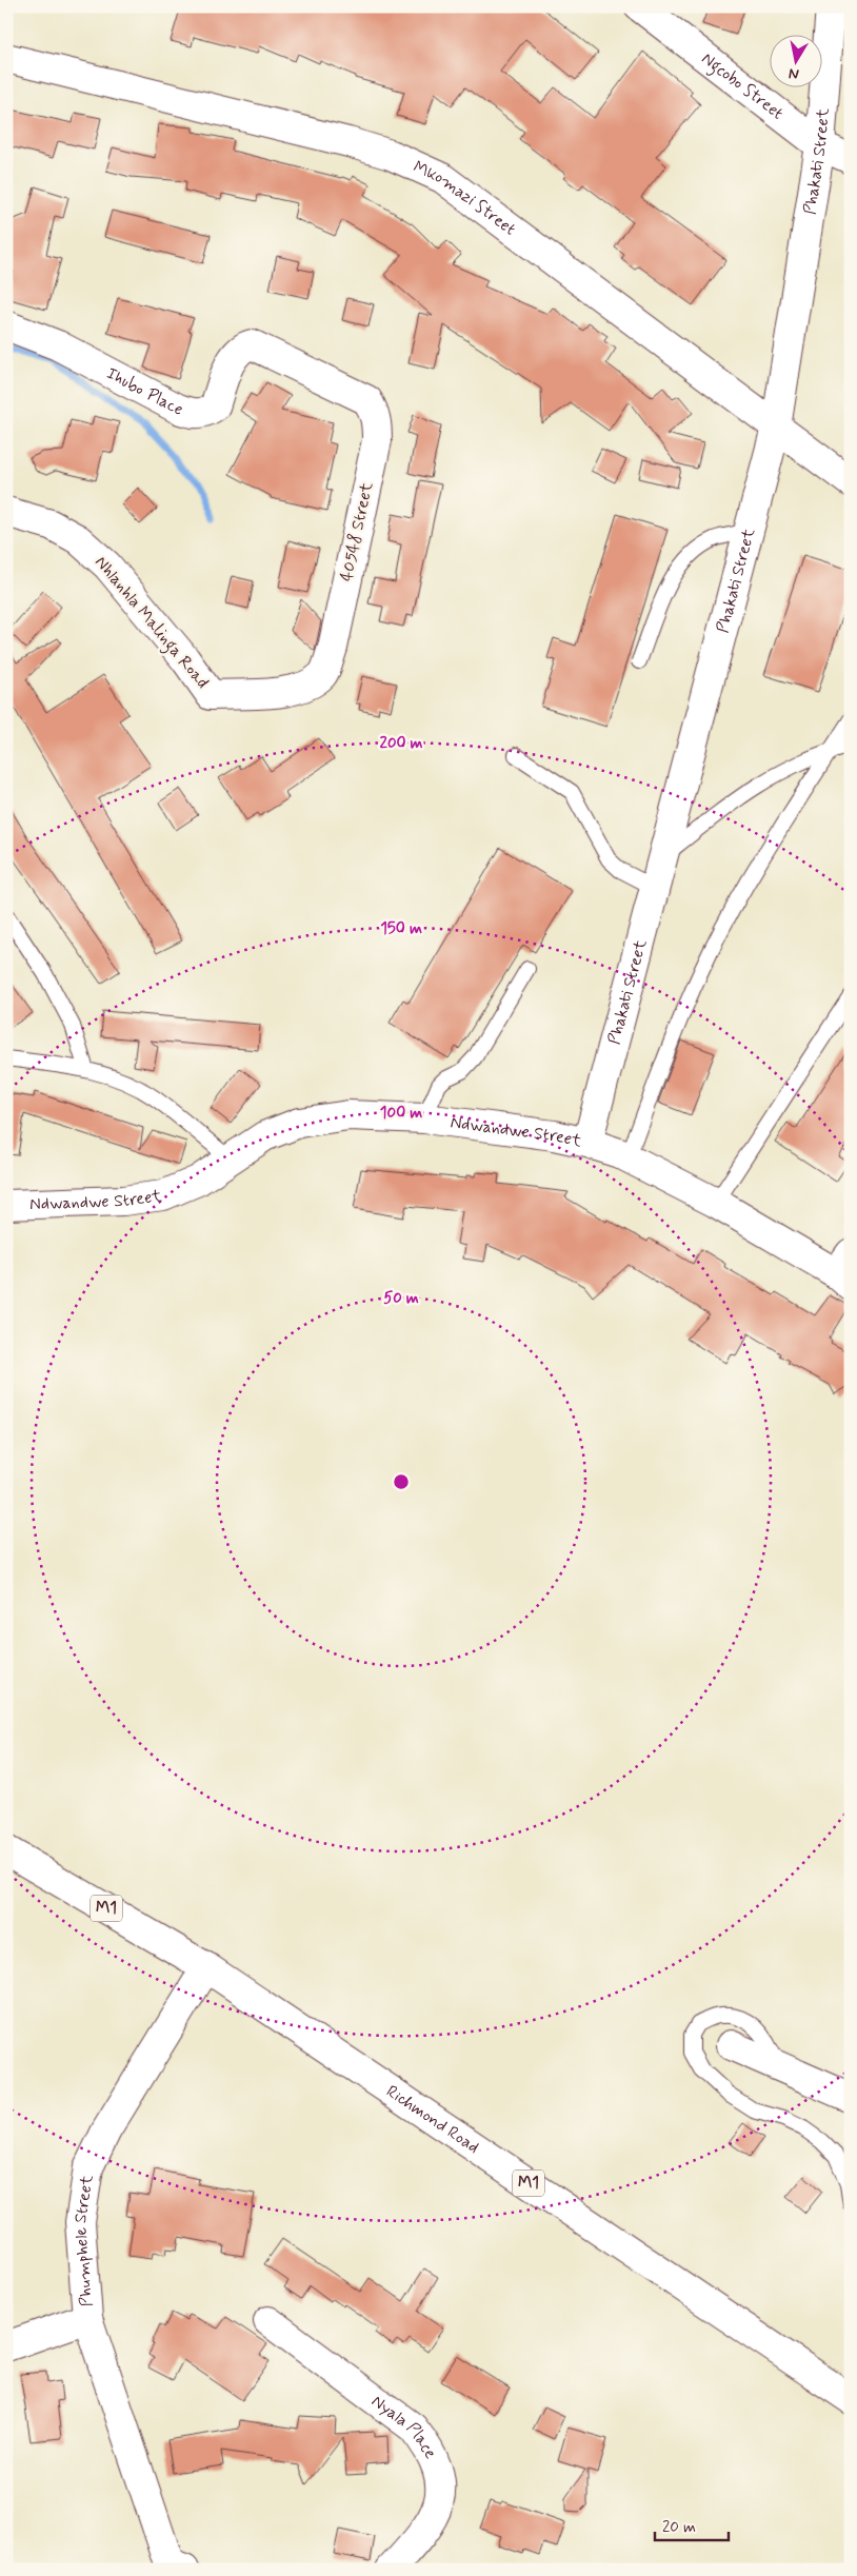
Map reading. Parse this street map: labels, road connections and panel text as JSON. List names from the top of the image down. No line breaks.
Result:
{"streets":{"main road":["Ngcobo Street","Phakati Street","Mkomazi Street","Ihubo Place","40548 Street","Nhlanhla Malinga Road","Ndwandwe Street","M1","Richmond Road","Phumphele Street","Nyala Place"]},"crossings":[["Ngcobo Street","Phakati Street"],["Phakati Street","Mkomazi Street"],["Phakati Street","Ndwandwe Street"],["Ihubo Place","40548 Street"],["40548 Street","Nhlanhla Malinga Road"],["Richmond Road","Phumphele Street"]],"scale_bar":"20 m","north":"bottom","rings":["200 m","150 m","100 m","50 m"]}
